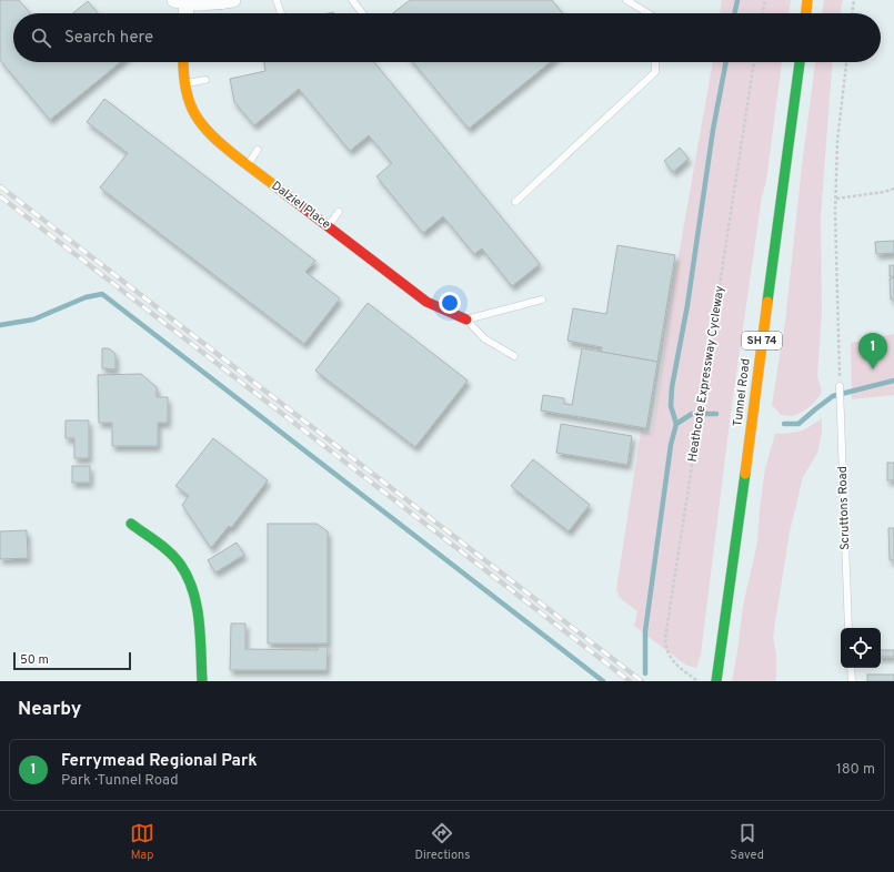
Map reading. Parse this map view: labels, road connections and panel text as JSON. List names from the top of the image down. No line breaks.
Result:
{"streets":{"main road":["Dalziel Place","SH 74","Tunnel Road"],"lane":["Scruttons Road"],"path":["Heathcote Expressway Cycleway"]},"scale_bar":"50 m","page":{"search":"Search here","pins":"1","scale":"50 m","heading":"Nearby","list":[{"mark":"1","name":"Ferrymead Regional Park","note":"Park · Tunnel Road","value":"180 m"}],"nav":["Map","Directions","Saved"]}}
